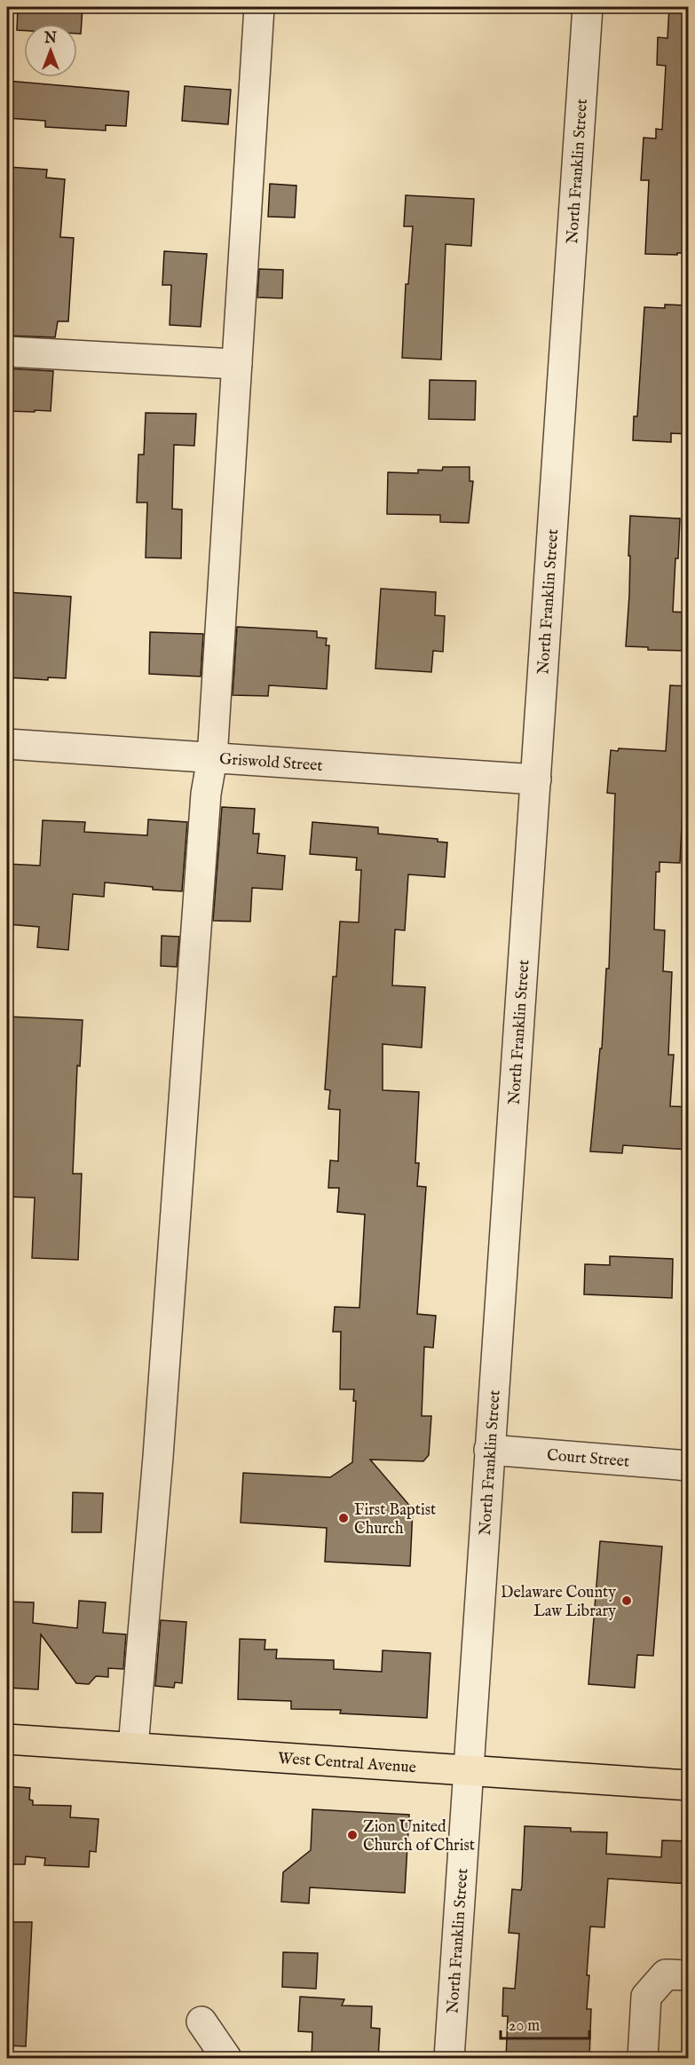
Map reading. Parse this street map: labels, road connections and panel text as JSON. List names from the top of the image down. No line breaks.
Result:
{"streets":{"main road":["West Central Avenue"],"street":["North Franklin Street","Griswold Street","Court Street"]},"crossings":[["North Franklin Street","Griswold Street"],["North Franklin Street","Court Street"],["North Franklin Street","West Central Avenue"]],"places":["First Baptist Church","Delaware County Law Library","Zion United Church of Christ"],"scale_bar":"20 m","north":"top"}
